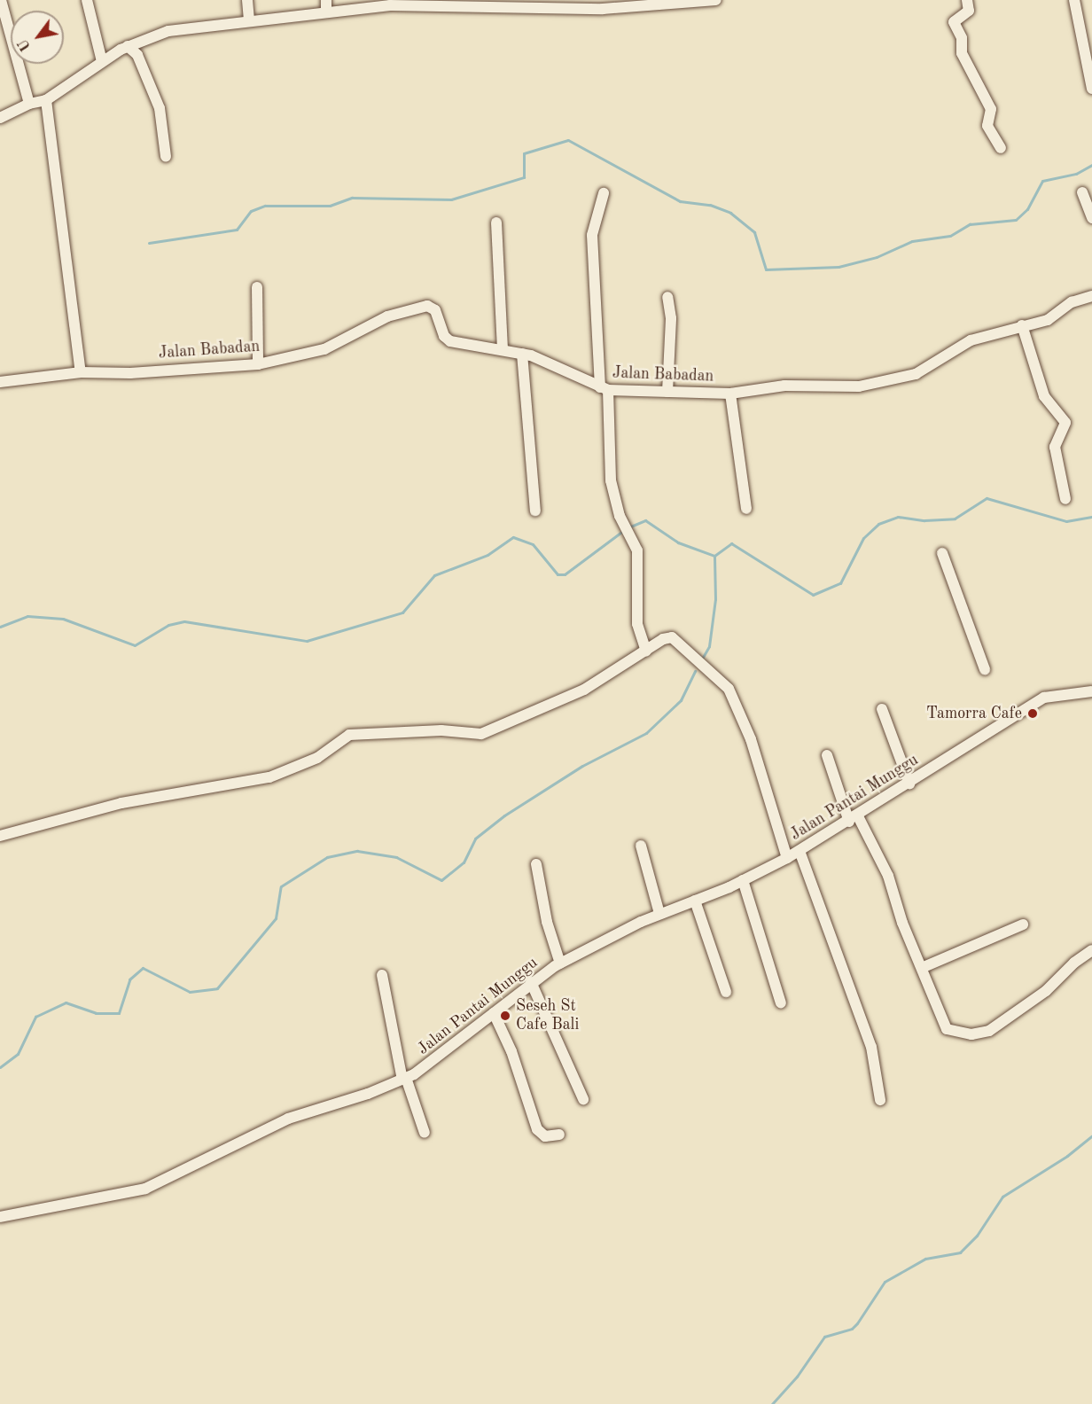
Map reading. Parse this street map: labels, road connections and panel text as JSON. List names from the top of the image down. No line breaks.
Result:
{"streets":{"street":["Jalan Babadan","Jalan Pantai Munggu"]},"places":["Tamorra Cafe","Seseh St Cafe Bali"],"north":"bottom left"}
